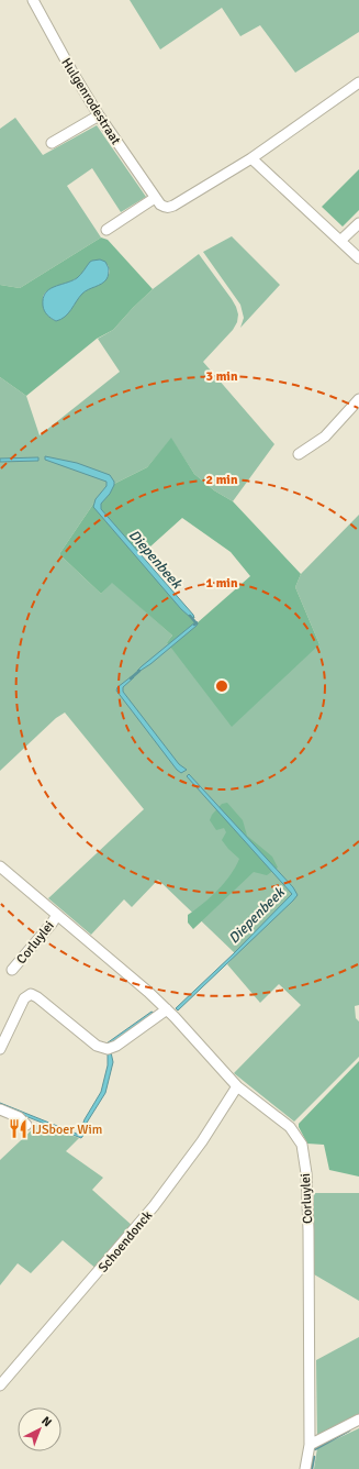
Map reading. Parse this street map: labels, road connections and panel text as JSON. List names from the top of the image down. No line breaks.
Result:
{"streets":{"street":["Hulgenrodestraat","Corluylei","Schoendonck"]},"crossings":[["Corluylei","Schoendonck"]],"water":["Diepenbeek"],"places":{"restaurant":["IJSboer Wim"]},"north":"top right","rings":["3 min","2 min","1 min"]}
